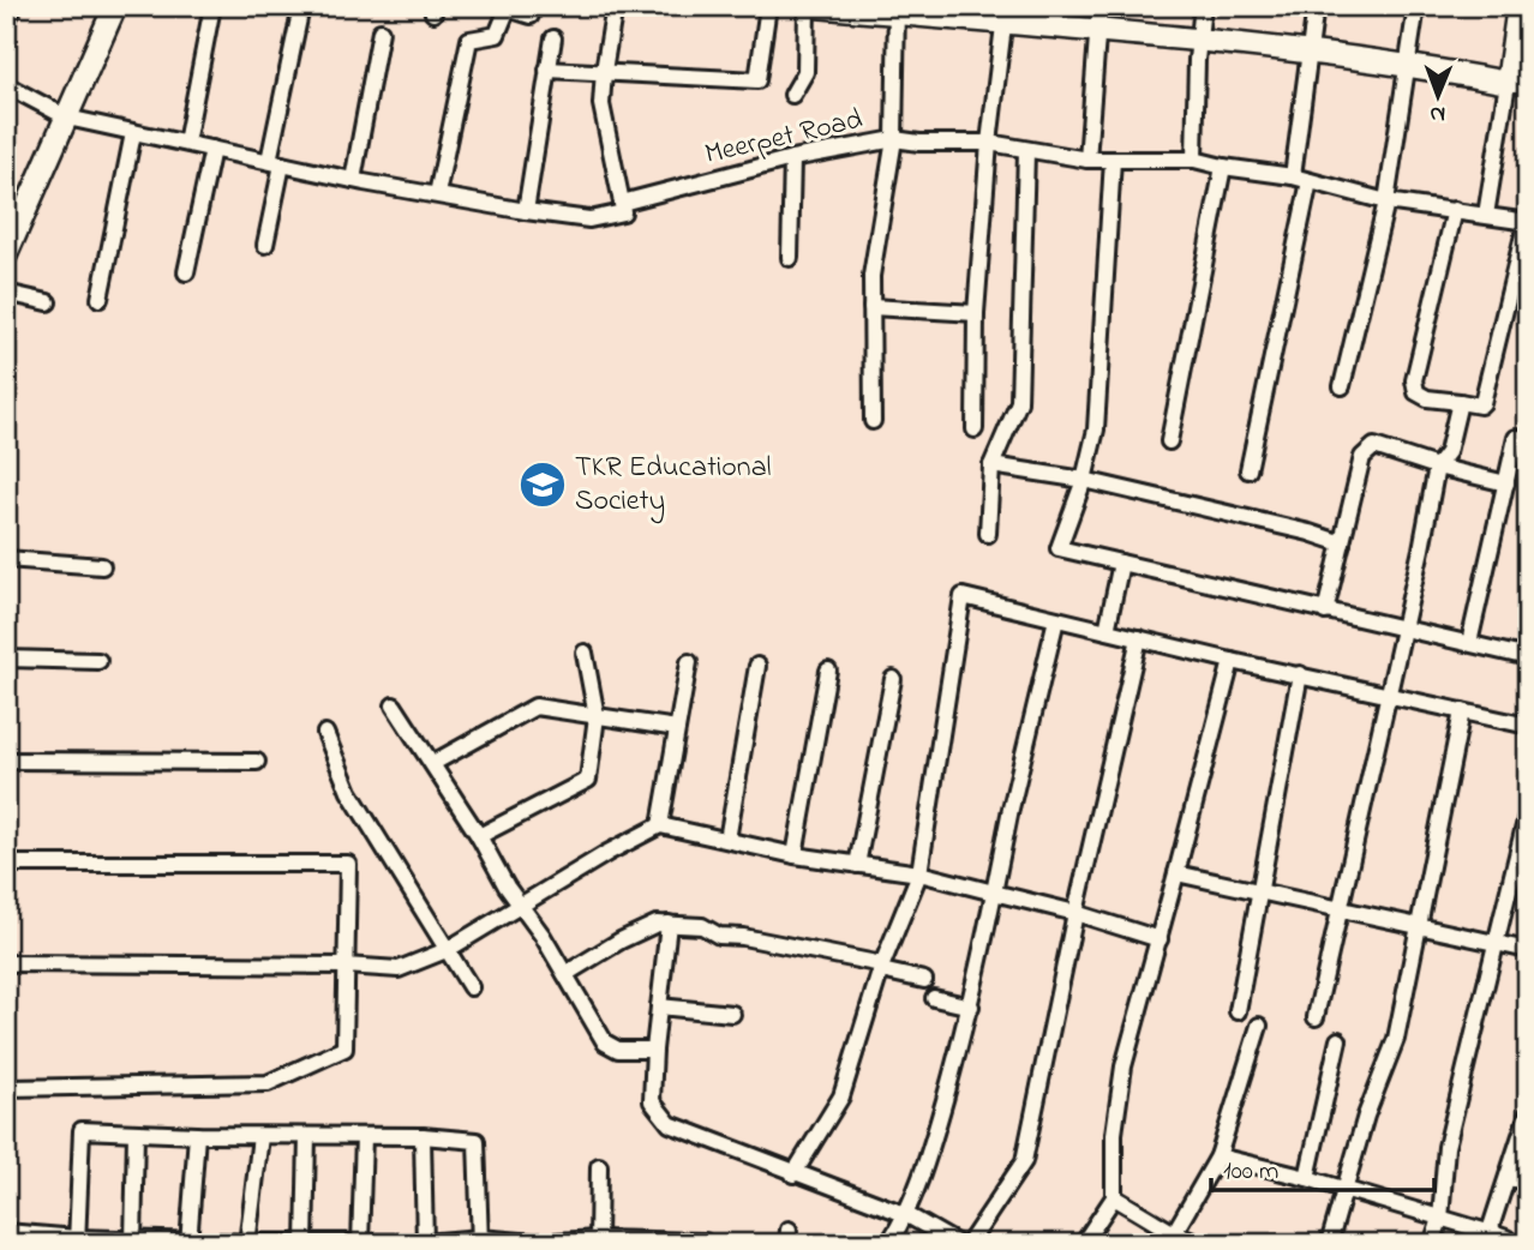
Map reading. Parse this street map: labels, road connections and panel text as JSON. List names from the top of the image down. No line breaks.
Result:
{"streets":{"street":["Meerpet Road"]},"places":{"school or university":["TKR Educational Society"]},"scale_bar":"100 m","north":"bottom"}
